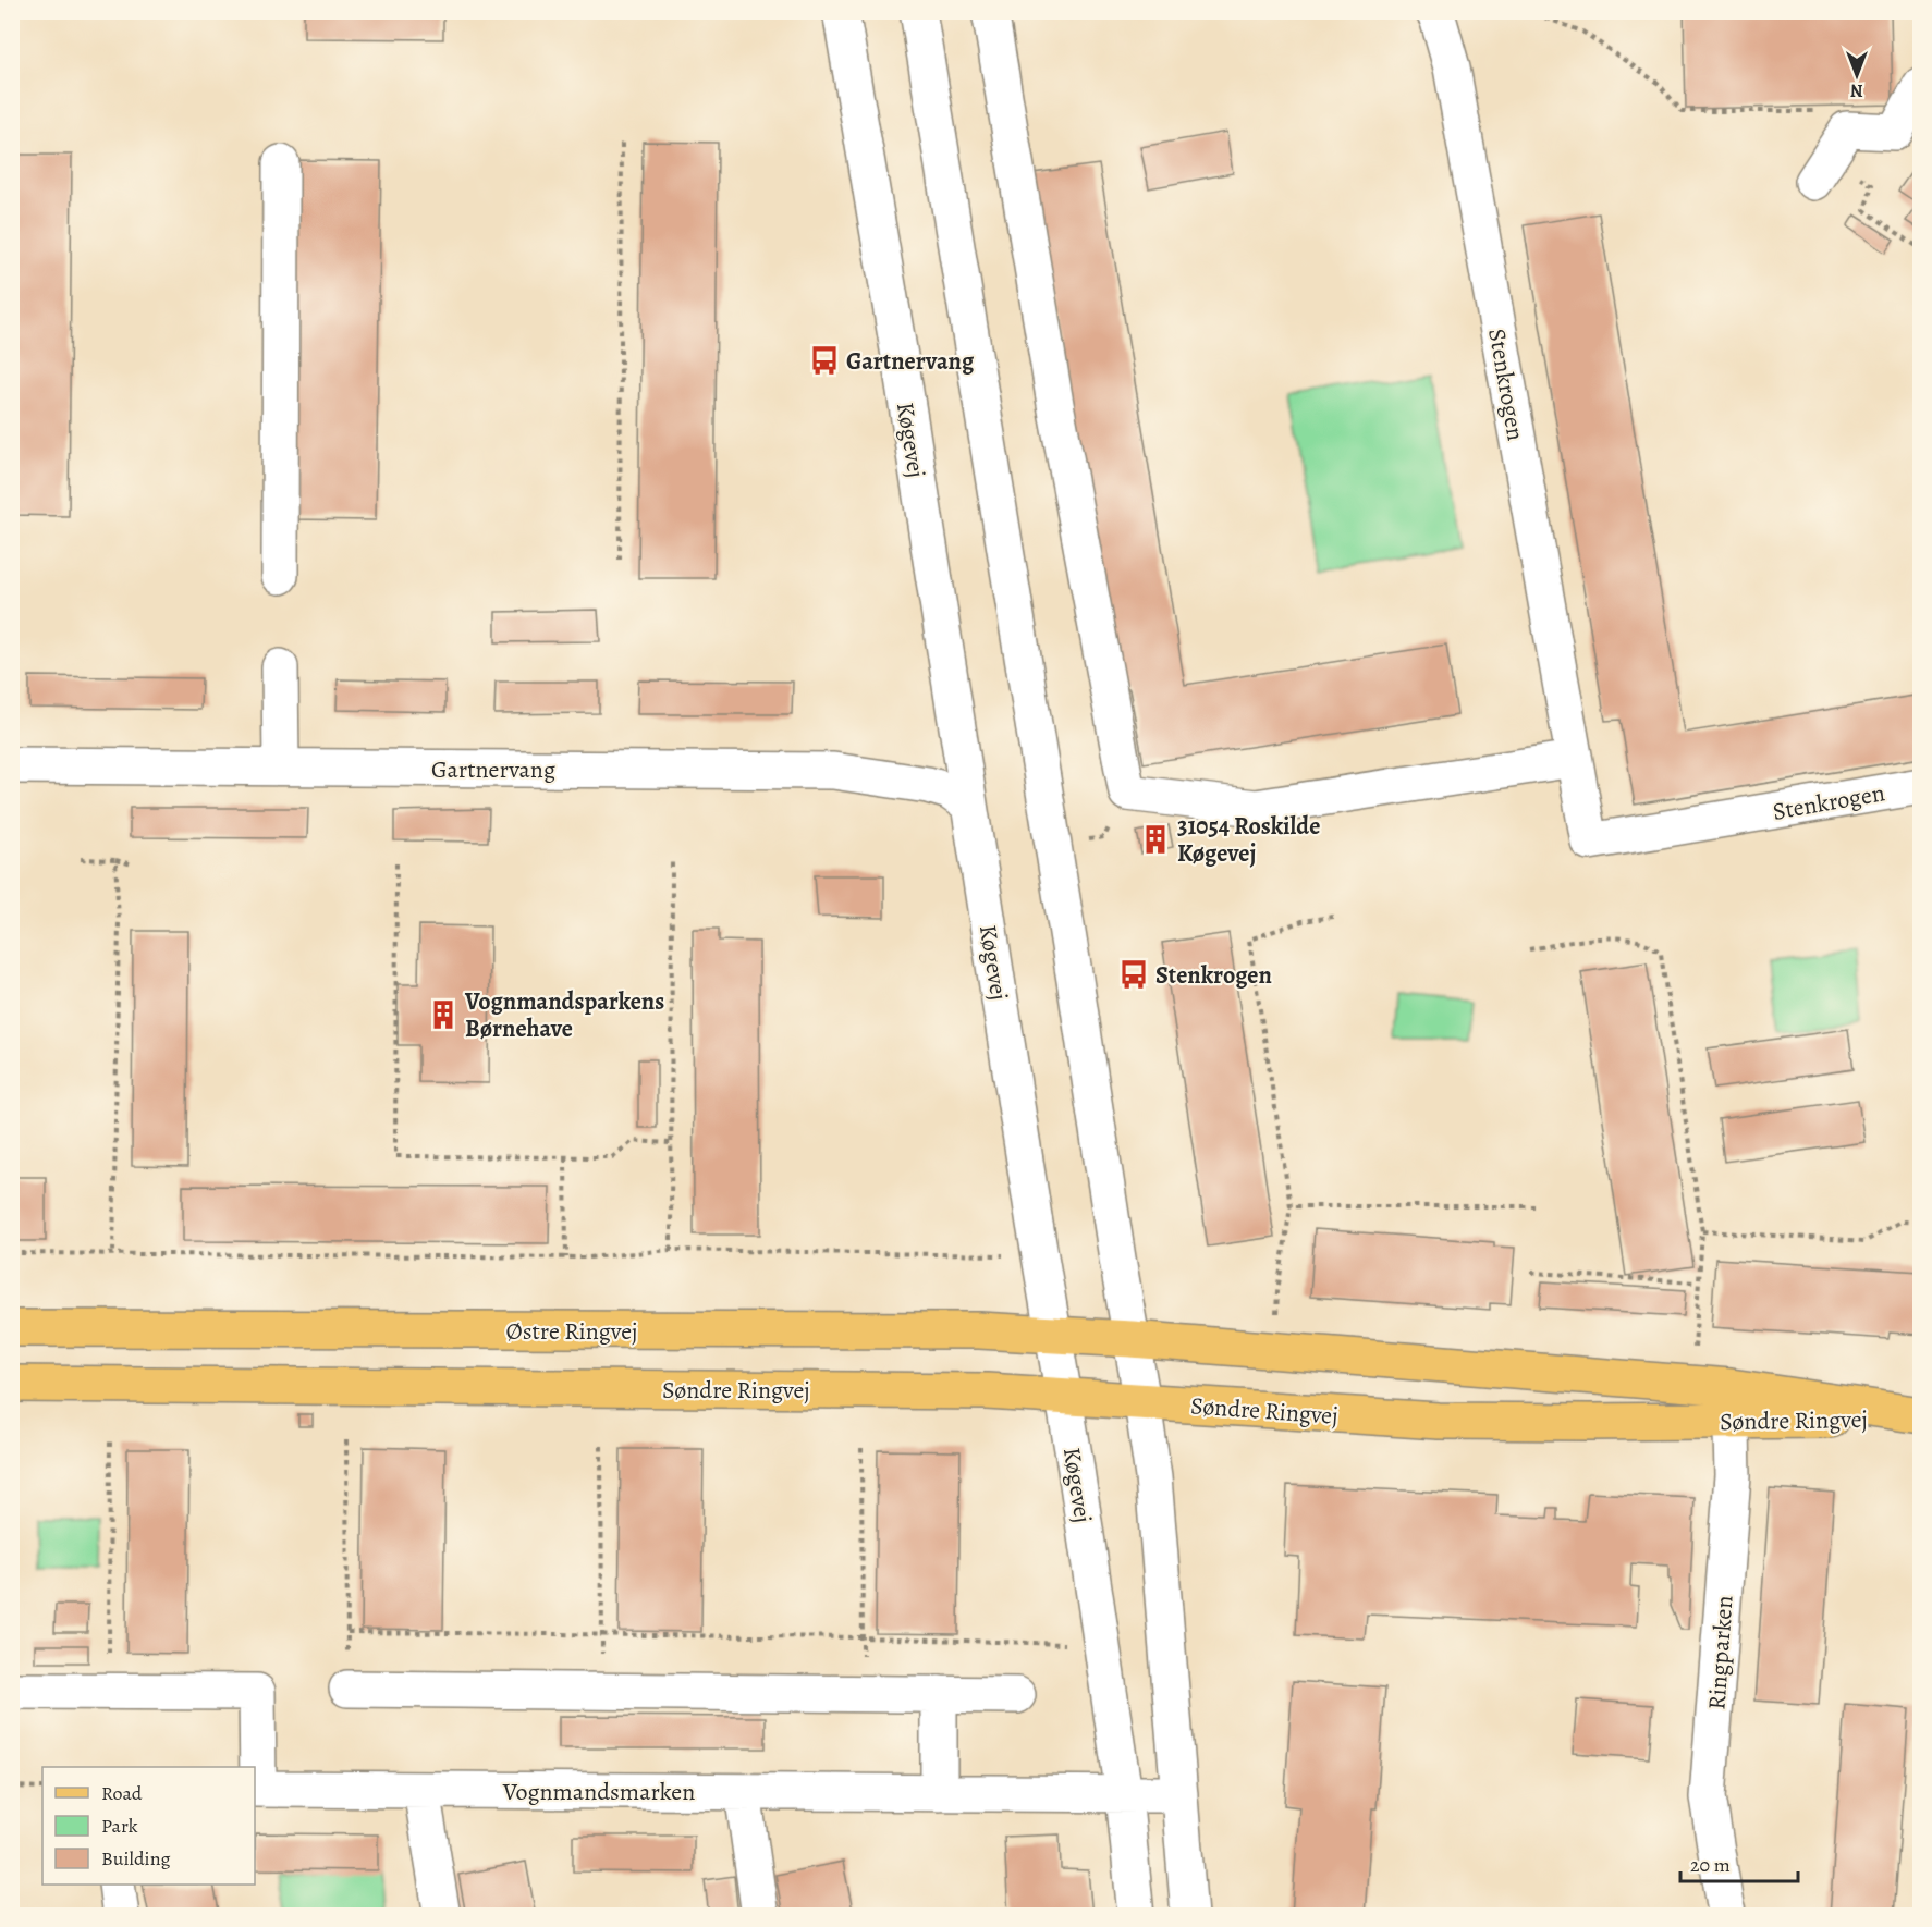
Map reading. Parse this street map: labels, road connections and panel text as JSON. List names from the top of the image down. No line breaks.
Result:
{"streets":{"main road":["Østre Ringvej","Søndre Ringvej"],"street":["Stenkrogen","Køgevej","Gartnervang","Ringparken","Vognmandsmarken"]},"crossings":[["Køgevej","Gartnervang"],["Køgevej","Østre Ringvej"],["Køgevej","Søndre Ringvej"],["Køgevej","Vognmandsmarken"],["Østre Ringvej","Søndre Ringvej"],["Søndre Ringvej","Ringparken"]],"places":{"bus stop":["Gartnervang","Stenkrogen"],"building":["31054 Roskilde Køgevej","Vognmandsparkens Børnehave"]},"legend":["Road","Park","Building"],"scale_bar":"20 m","north":"bottom"}
